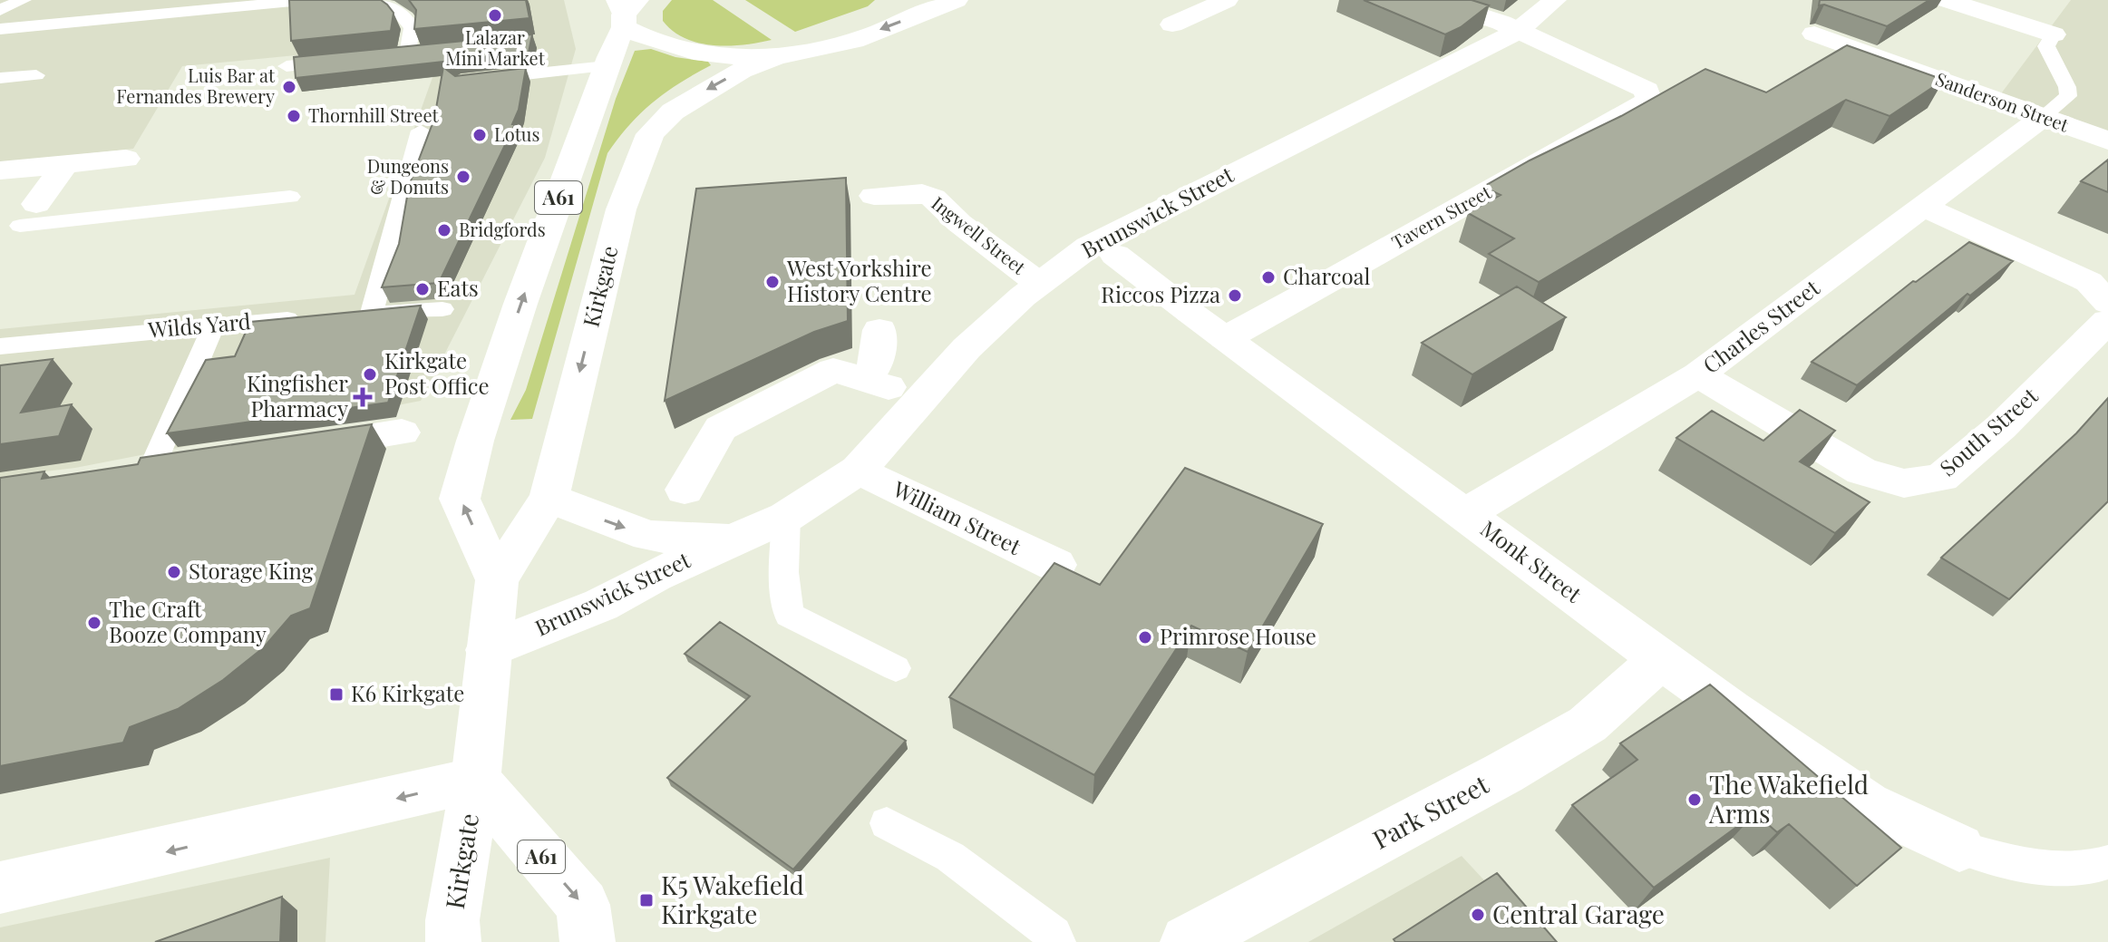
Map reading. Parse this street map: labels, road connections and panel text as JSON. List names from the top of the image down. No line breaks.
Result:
{"streets":{"main road":["Sanderson Street","A61","Brunswick Street","Tavern Street","Ingwell Street","Kirkgate","Charles Street","South Street","William Street","Monk Street","Park Street"],"lane":["Wilds Yard"]},"crossings":[["Sanderson Street","Charles Street"],["A61","Kirkgate"],["Brunswick Street","Tavern Street"],["Brunswick Street","Ingwell Street"],["Brunswick Street","Kirkgate"],["Brunswick Street","William Street"],["Tavern Street","Monk Street"],["Charles Street","South Street"],["Charles Street","Monk Street"],["Monk Street","Park Street"]],"places":{"other":["Lalazar Mini Market","Luis Bar at Fernandes Brewery","Thornhill Street","Lotus","Dungeons & Donuts","Bridgfords","Charcoal","West Yorkshire History Centre","Eats","Riccos Pizza","Kirkgate Post Office","Storage King","The Craft Booze Company","Primrose House","The Wakefield Arms","Central Garage"],"health":["Kingfisher Pharmacy"],"transit":["K6 Kirkgate","K5 Wakefield Kirkgate"]}}
